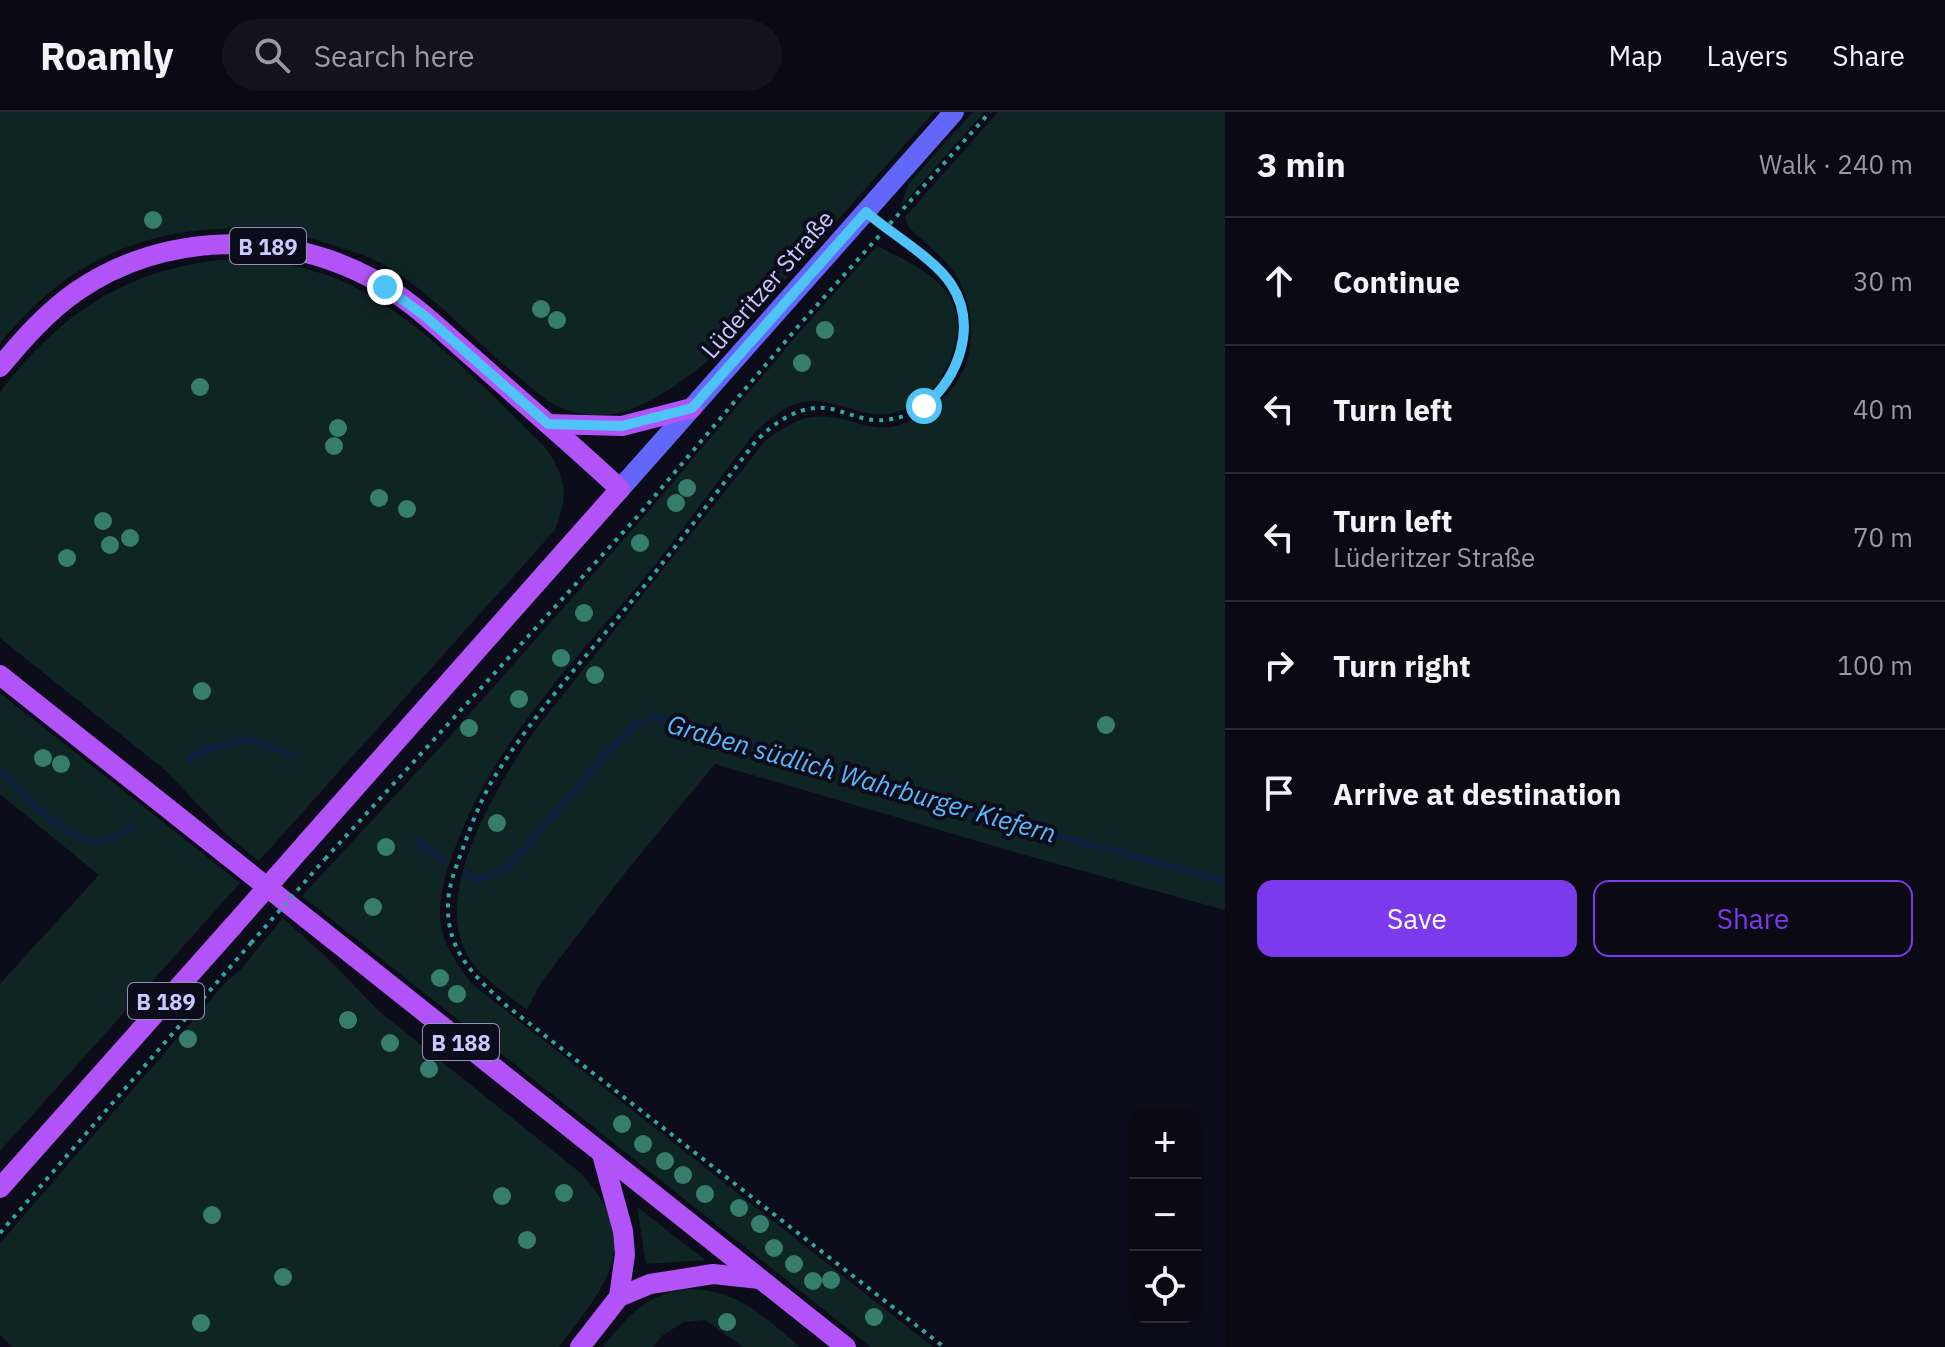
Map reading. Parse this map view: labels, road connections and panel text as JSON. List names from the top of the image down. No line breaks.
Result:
{"streets":{"main road":["B 189","Lüderitzer Straße","B 188"]},"crossings":[["B 189","Lüderitzer Straße"]],"water":["Graben südlich Wahrburger Kiefern"],"page":{"header":"Roamly","search":"Search here","nav":["Map","Layers","Share"],"heading":["3 min","Walk · 240 m"],"list":[["Continue","30 m"],["Turn left","40 m"],["Turn left","Lüderitzer Straße","70 m"],["Turn right","100 m"],"Arrive at destination"],"buttons":["Save","Share"],"map_buttons":["+","−"]}}
